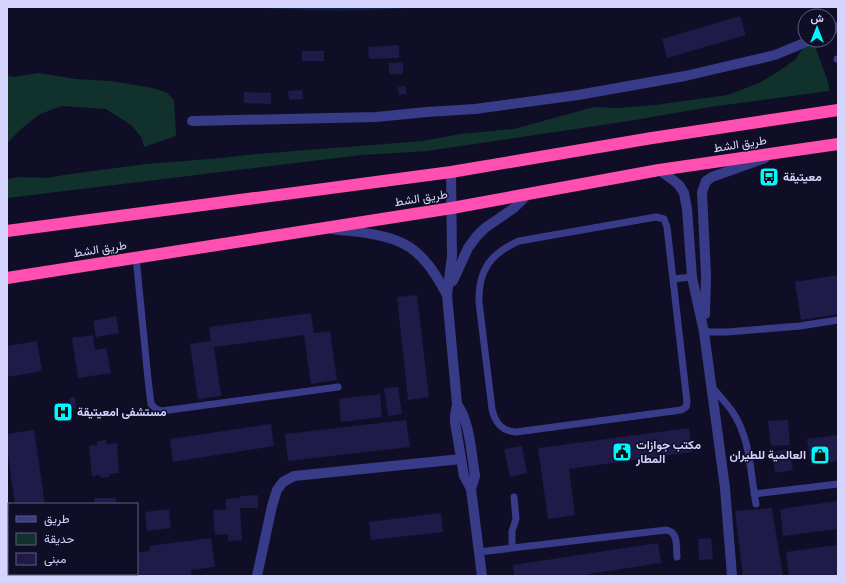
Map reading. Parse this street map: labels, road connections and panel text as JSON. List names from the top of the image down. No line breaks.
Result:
{"streets":{"highway":["طريق الشط"]},"places":{"bus stop":["معيتيقة"],"hospital":["مستشفى امعيتيقة"],"public building":["مكتب جوازات المطار"],"shop":["العالمية للطيران"]},"legend":["طريق","حديقة","مبنى"],"north":"top"}
